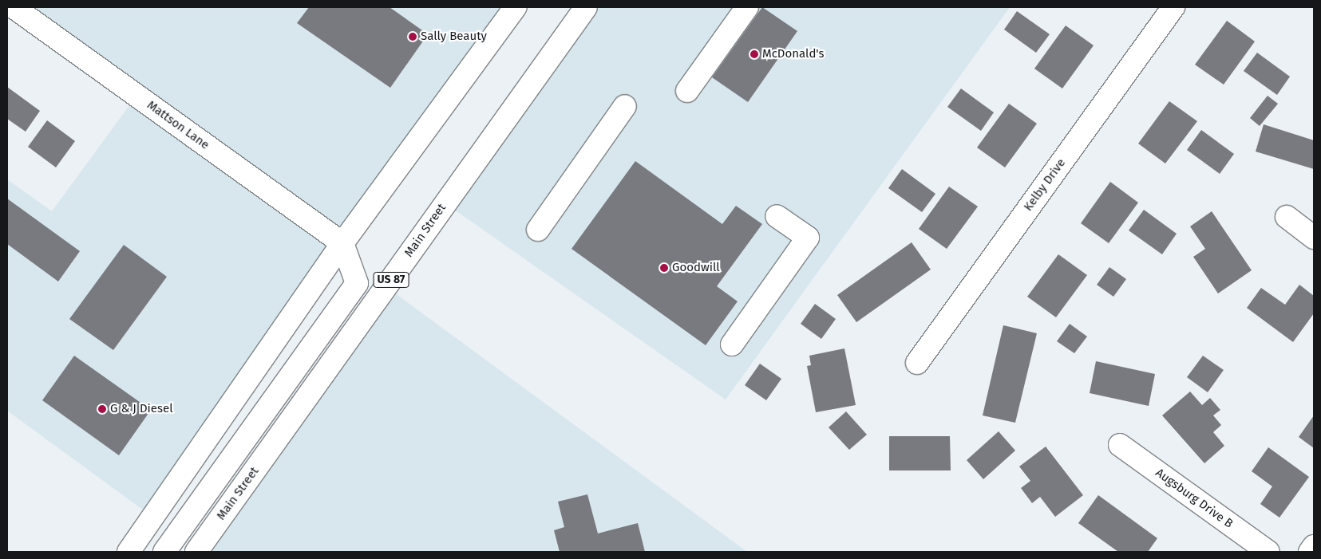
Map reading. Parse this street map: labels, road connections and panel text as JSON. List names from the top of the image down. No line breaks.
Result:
{"streets":{"main road":["Mattson Lane","Kelby Drive","Main Street","US 87","Augsburg Drive B"]},"places":["Sally Beauty","McDonald's","Goodwill","G & J Diesel"]}
